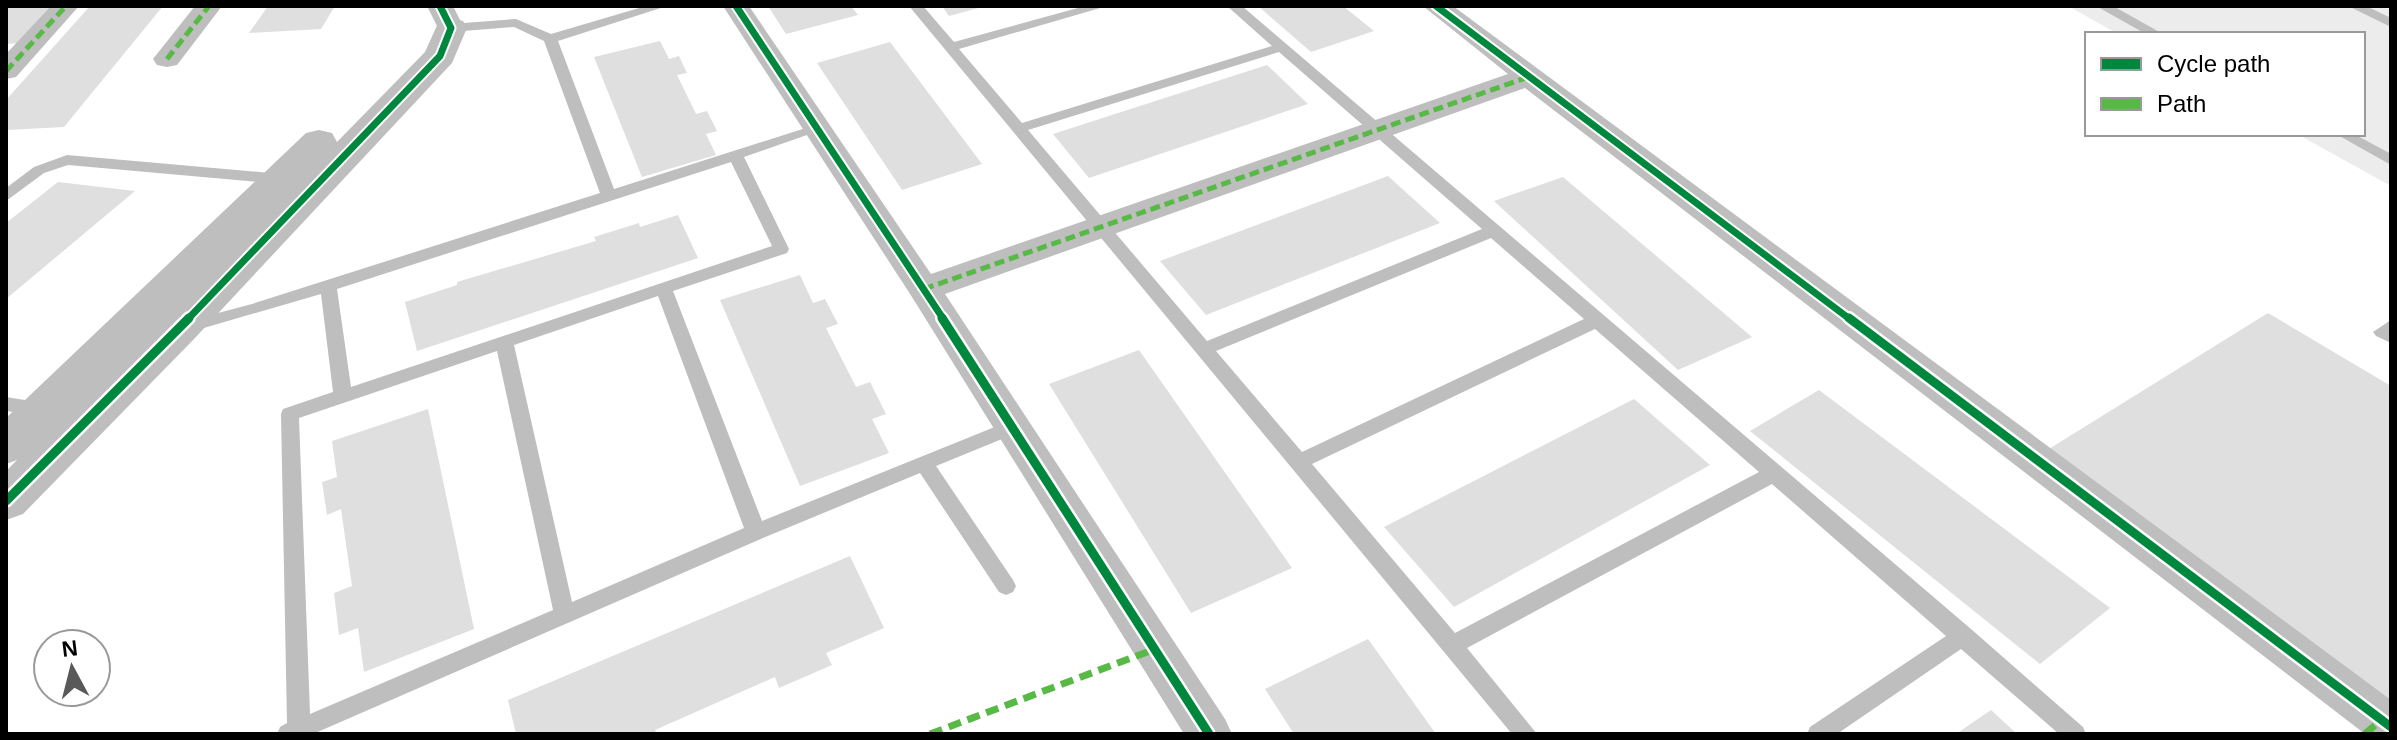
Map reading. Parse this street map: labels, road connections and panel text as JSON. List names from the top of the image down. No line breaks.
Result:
{"legend":["Cycle path","Path"],"north":"top"}
